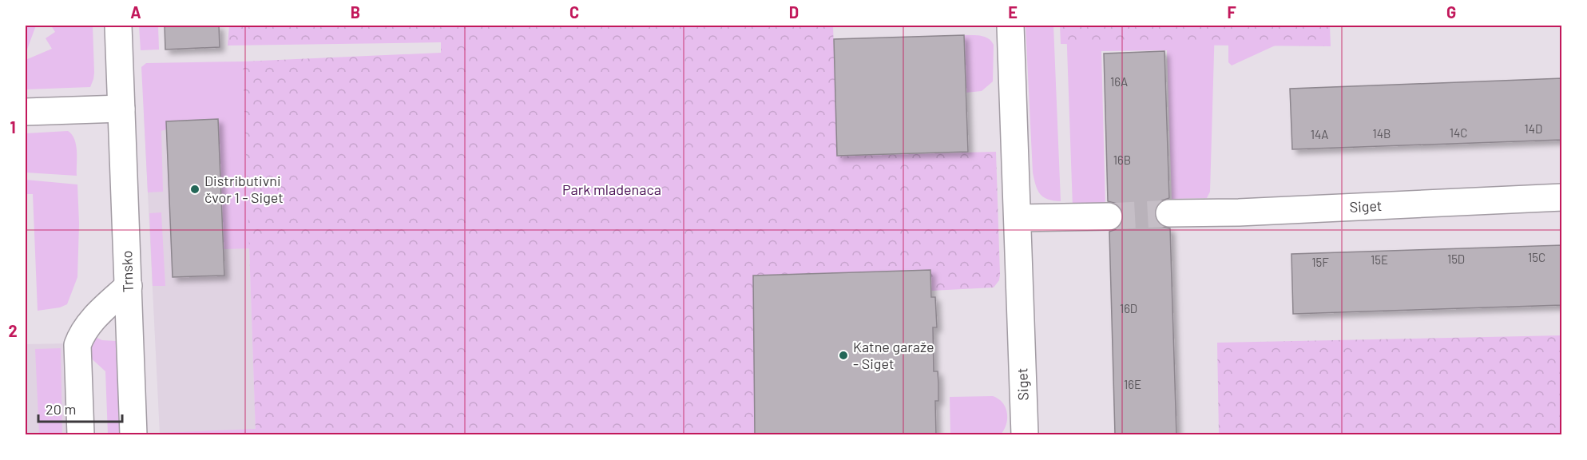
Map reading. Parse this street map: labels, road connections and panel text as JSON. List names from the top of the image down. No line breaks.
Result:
{"streets":{"street":["Siget","Trnsko"]},"parks":["Park mladenaca"],"places":["Distributivni čvor 1 - Siget","Katne garaže - Siget"],"house_numbers":["16A","14D","14C","14B","14A","16B","15C","15D","15E","15F","16D","16E"],"scale_bar":"20 m","grid":{"columns":["A","B","C","D","E","F","G"],"rows":["1","2"]}}
